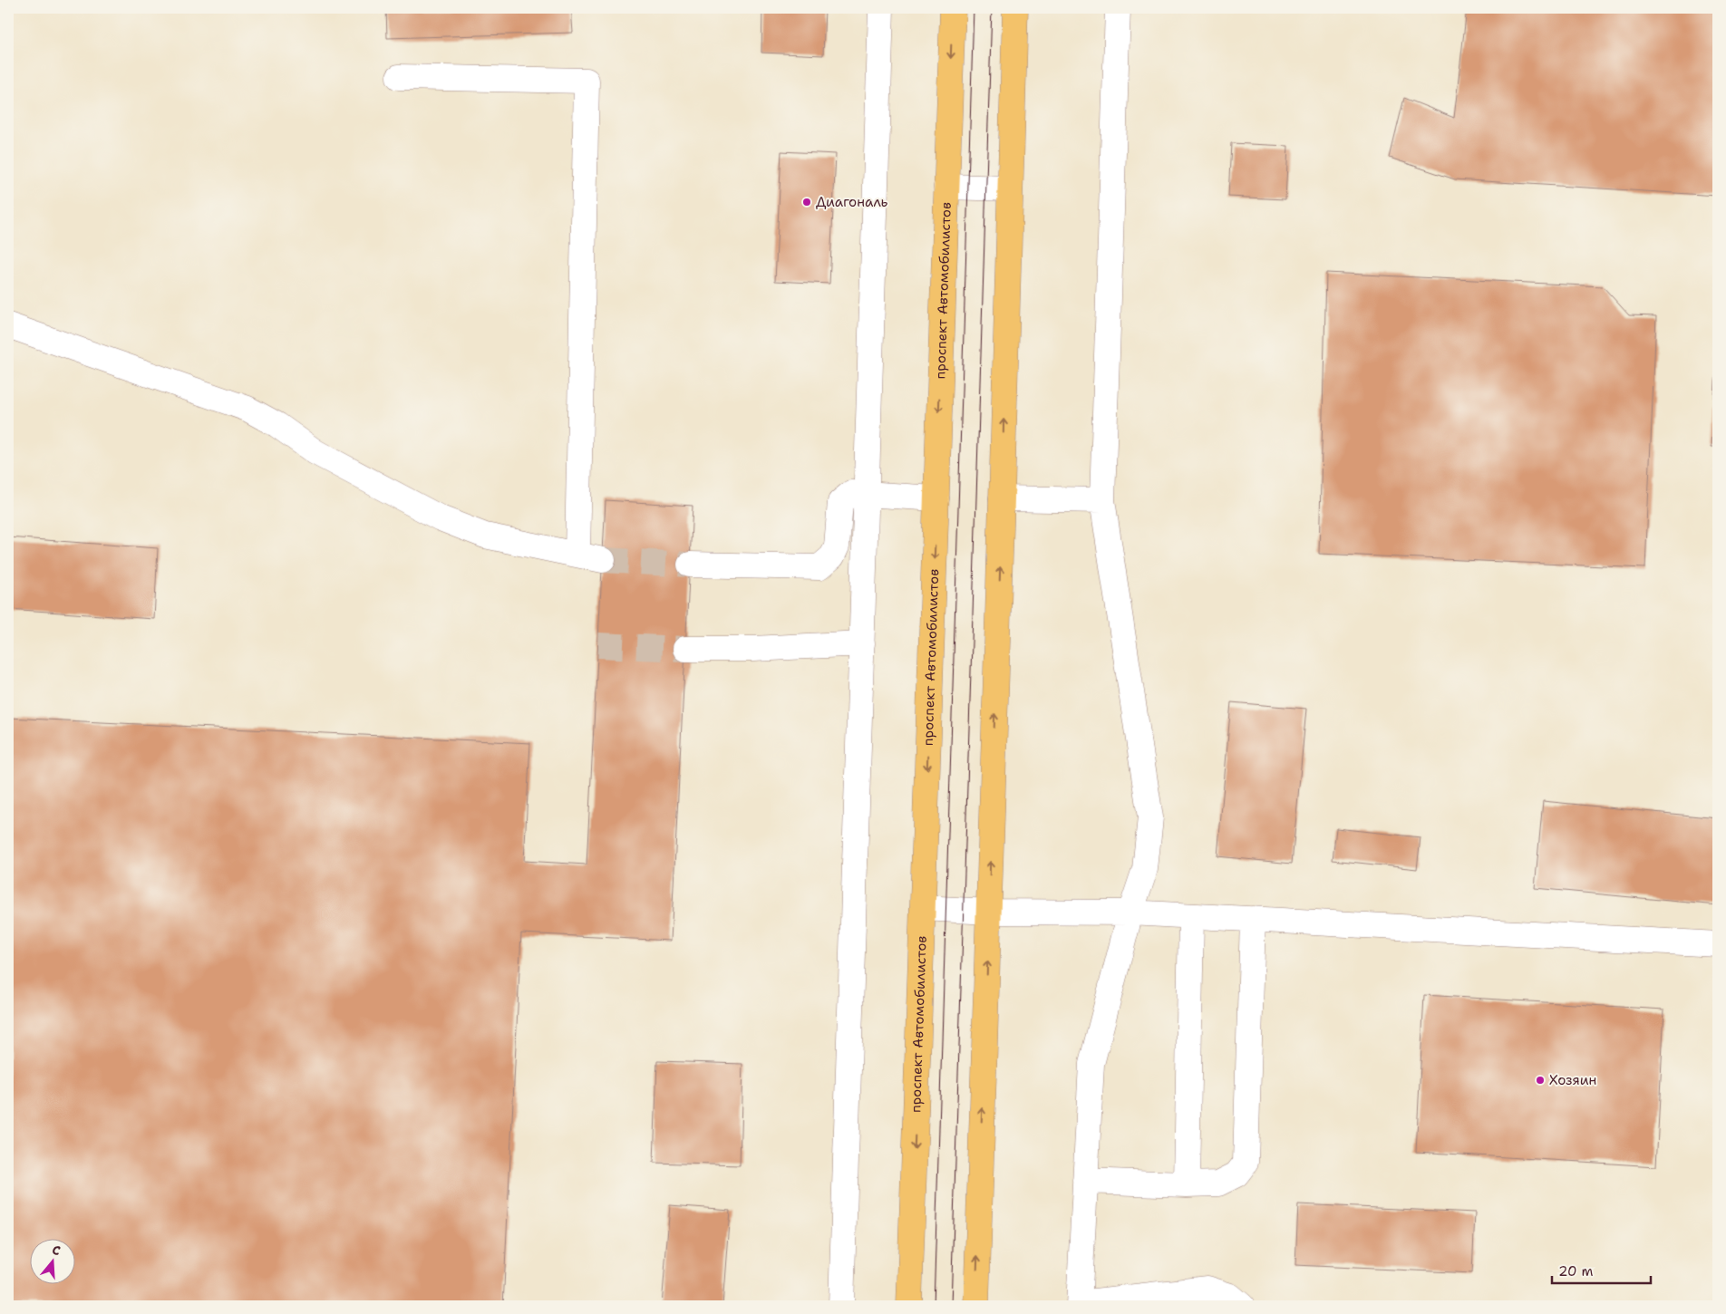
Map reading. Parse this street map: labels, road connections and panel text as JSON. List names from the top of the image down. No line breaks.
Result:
{"streets":{"main road":["проспект Автомобилистов"]},"places":["Диагональ","Хозяин"],"scale_bar":"20 m","north":"top"}
